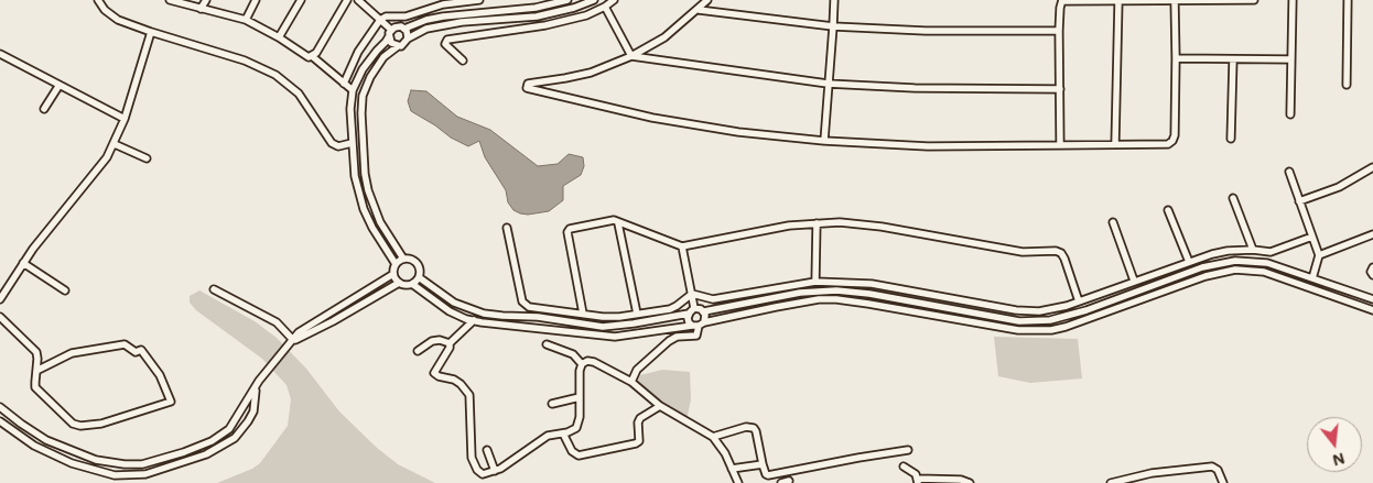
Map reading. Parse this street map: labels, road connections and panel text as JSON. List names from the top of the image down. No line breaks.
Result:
{"north":"bottom"}
